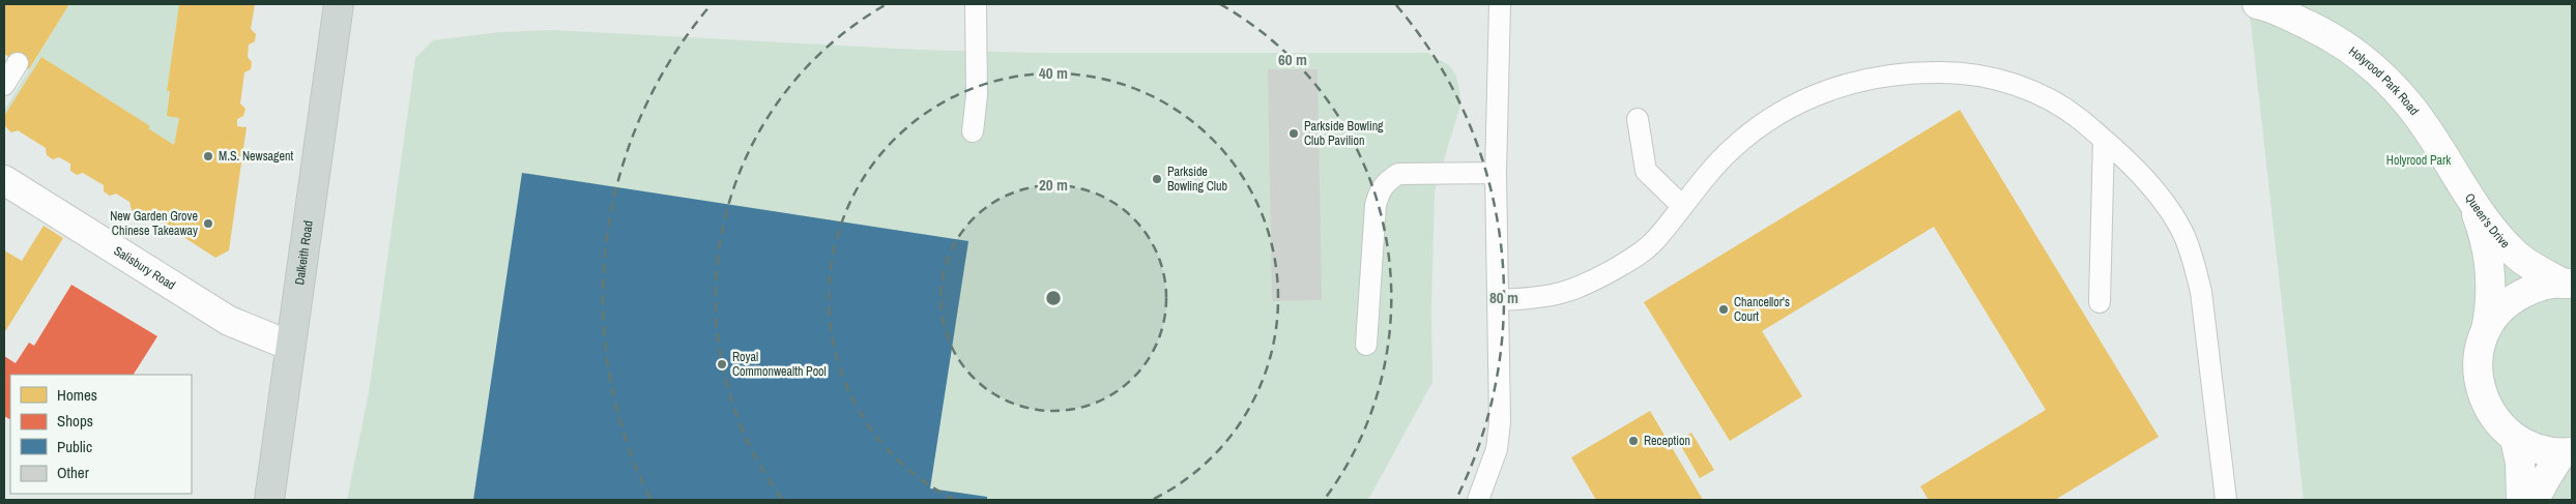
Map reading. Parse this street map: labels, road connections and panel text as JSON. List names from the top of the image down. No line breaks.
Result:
{"streets":{"main road":["Dalkeith Road"],"street":["Holyrood Park Road","Queen's Drive","Salisbury Road"]},"crossings":[["Holyrood Park Road","Queen's Drive"],["Dalkeith Road","Salisbury Road"]],"parks":["Holyrood Park"],"places":["Parkside Bowling Club Pavilion","M.S. Newsagent","Parkside Bowling Club","New Garden Grove Chinese Takeaway","Chancellor's Court","Royal Commonwealth Pool","Reception"],"legend":["Homes","Shops","Public","Other"],"rings":["60 m","40 m","20 m","80 m"]}
